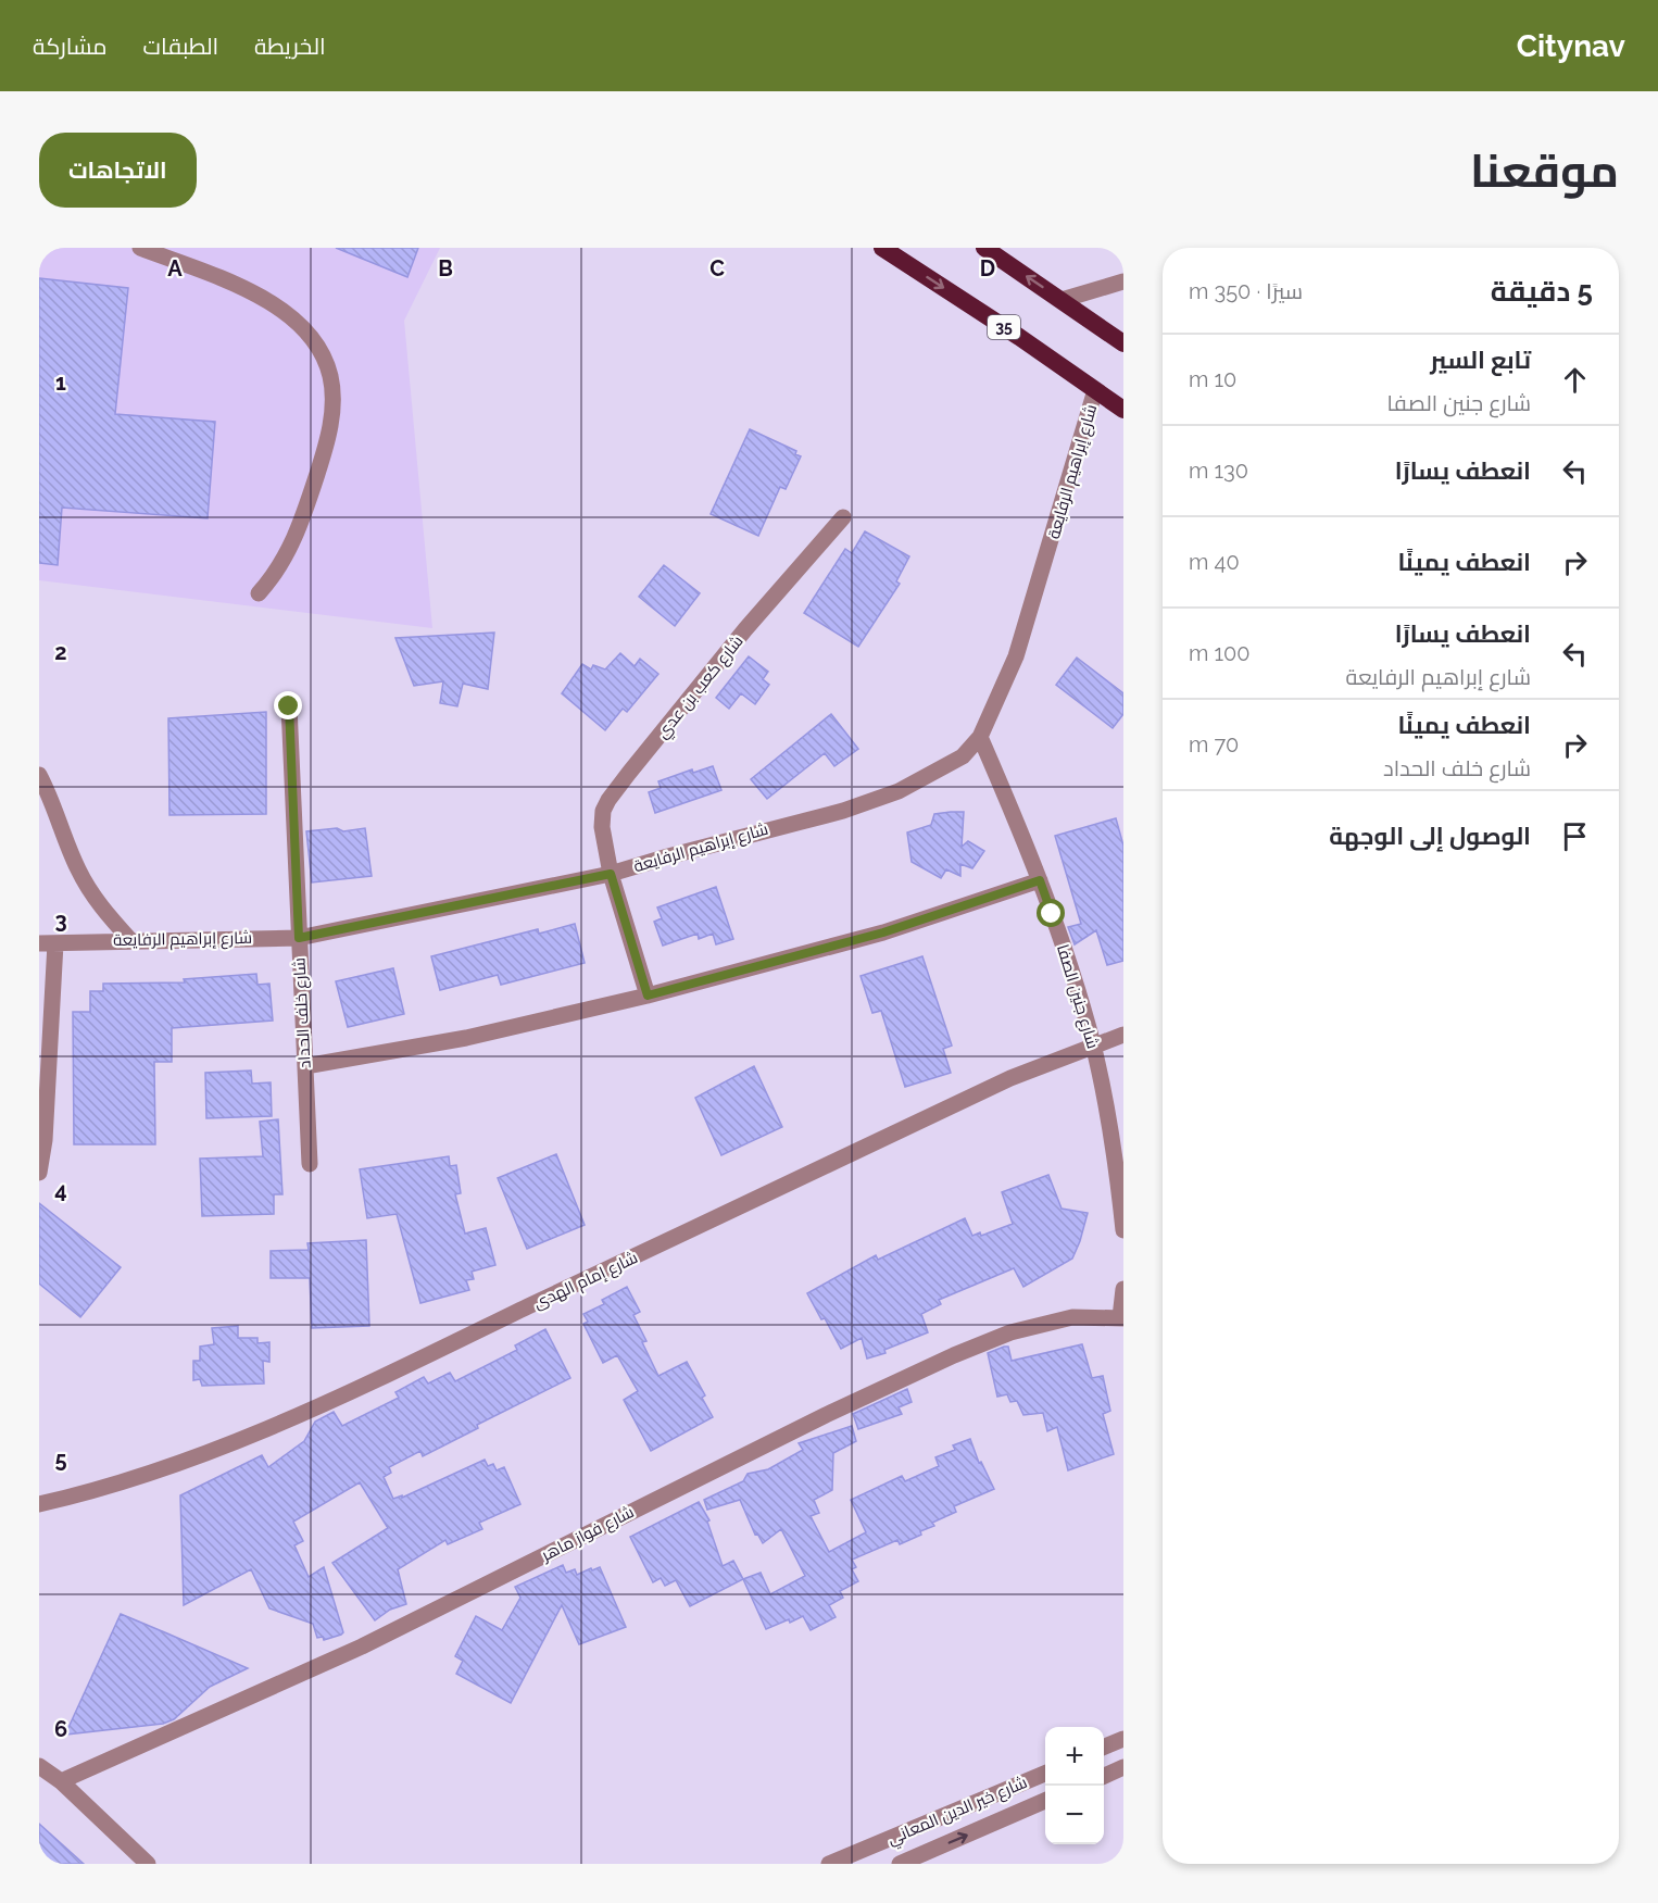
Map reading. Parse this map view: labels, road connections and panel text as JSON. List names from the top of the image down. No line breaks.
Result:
{"streets":{"highway":["35"],"street":["شارع إبراهيم الرفايعة","شارع كعب بن عدي","شارع جنين الصفا","شارع خلف الحداد","شارع إمام الهدى","شارع فواز ماهر","شارع خير الدين المعاني"]},"crossings":[["35","شارع إبراهيم الرفايعة"],["شارع إبراهيم الرفايعة","شارع كعب بن عدي"],["شارع إبراهيم الرفايعة","شارع جنين الصفا"],["شارع إبراهيم الرفايعة","شارع خلف الحداد"],["شارع جنين الصفا","شارع إمام الهدى"]],"page":{"header":"Citynav","nav":["الخريطة","الطبقات","مشاركة"],"title":"موقعنا","buttons":"الاتجاهات","heading":["5 دقيقة","سيرًا · 350 m"],"list":[["تابع السير","شارع جنين الصفا","10 m"],["انعطف يسارًا","130 m"],["انعطف يمينًا","40 m"],["انعطف يسارًا","شارع إبراهيم الرفايعة","100 m"],["انعطف يمينًا","شارع خلف الحداد","70 m"],"الوصول إلى الوجهة"],"map_buttons":["+","−"]},"grid":{"columns":["A","B","C","D"],"rows":["1","2","3","4","5","6"]}}
